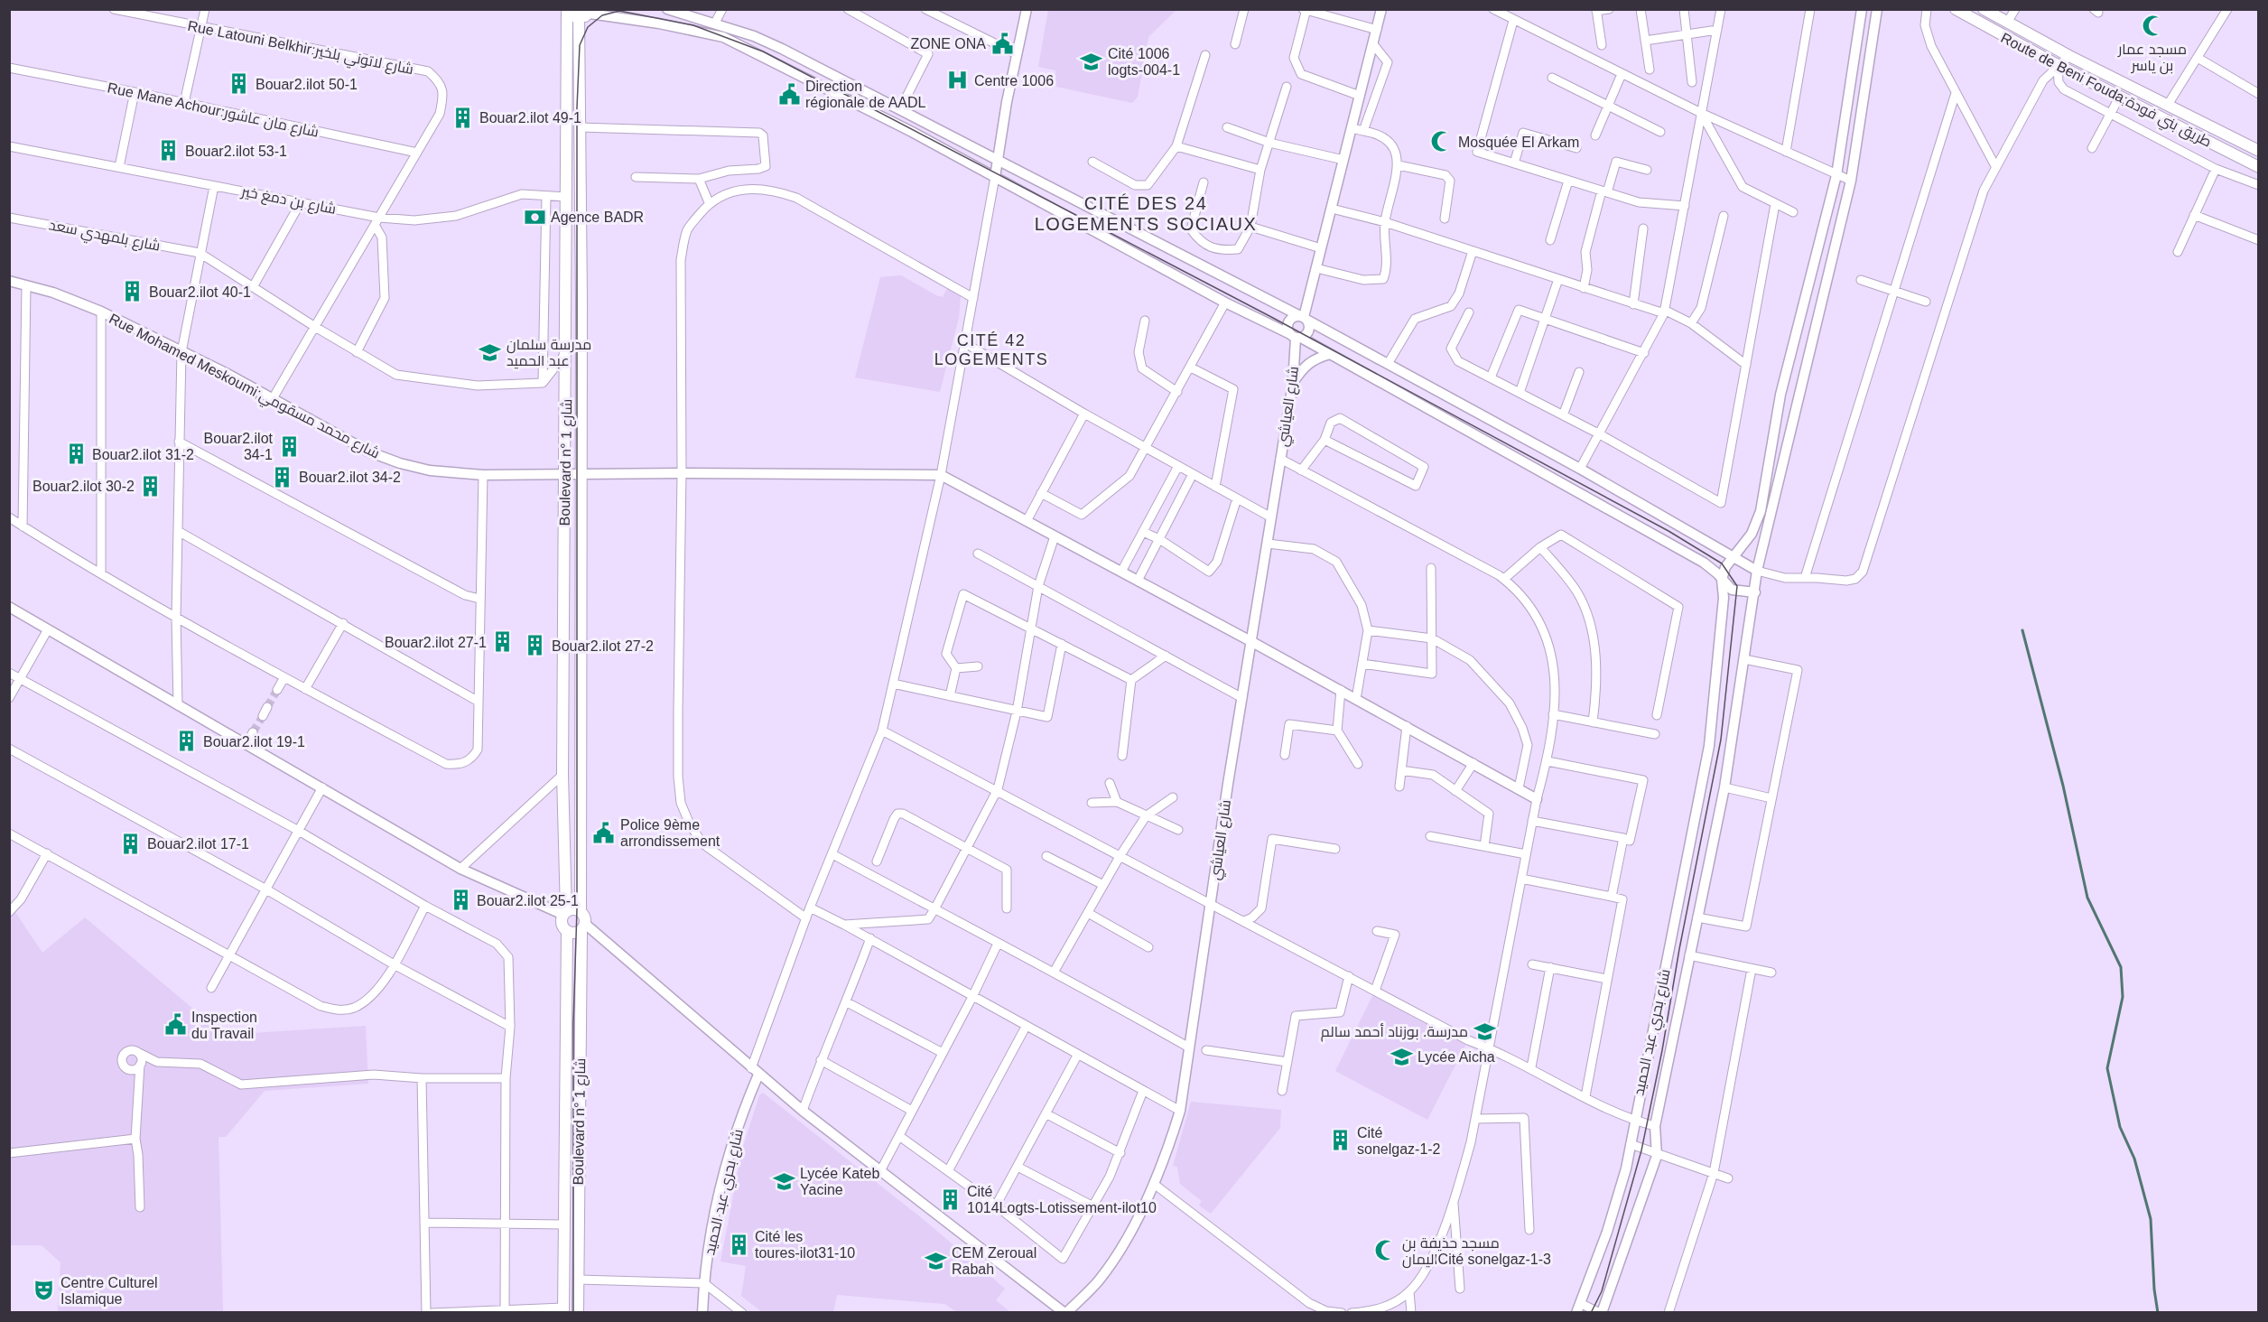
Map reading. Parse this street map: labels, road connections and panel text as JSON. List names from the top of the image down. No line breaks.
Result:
{"streets":{"main road":["Route de Beni Fouda;طريق بني فودة","Boulevard n° شارع 1"],"street":["Rue Latouni Belkhir;شارع لاتوني بلخير","Rue Mane Achour;شارع مان عاشور","شارع بن دمغ خير","شارع بلمهدي سعد","Rue Mohamed Meskoumi;شارع محمد مسقومي","شارع العياشي","شارع بحري عبد الحميد"]},"crossings":[["Rue Latouni Belkhir;شارع لاتوني بلخير","Rue Mane Achour;شارع مان عاشور"],["Rue Latouni Belkhir;شارع لاتوني بلخير","شارع بن دمغ خير"],["Rue Latouni Belkhir;شارع لاتوني بلخير","Rue Mohamed Meskoumi;شارع محمد مسقومي"],["شارع بن دمغ خير","Boulevard n° شارع 1"],["Rue Mohamed Meskoumi;شارع محمد مسقومي","Boulevard n° شارع 1"]],"districts":["CITÉ DES 24 LOGEMENTS SOCIAUX","CITÉ 42 LOGEMENTS"],"places":{"mosque":["مسجد عمار بن ياسر","Mosquée El Arkam","مسجد حذيفة بن اليمانCité sonelgaz-1-3"],"public building":["ZONE ONA","Direction régionale de AADL","Police 9ème arrondissement","Inspection du Travail"],"school or university":["Cité 1006 logts-004-1","مدرسة سلمان عبد الحميد","مدرسة. بوزناد أحمد سالم","Lycée Aicha","Lycée Kateb Yacine","CEM Zeroual Rabah"],"hospital":["Centre 1006"],"building":["Bouar2.ilot 50-1","Bouar2.ilot 49-1","Bouar2.ilot 53-1","Bouar2.ilot 40-1","Bouar2.ilot 34-1","Bouar2.ilot 31-2","Bouar2.ilot 34-2","Bouar2.ilot 30-2","Bouar2.ilot 27-1","Bouar2.ilot 27-2","Bouar2.ilot 19-1","Bouar2.ilot 17-1","Bouar2.ilot 25-1","Cité sonelgaz-1-2","Cité 1014Logts-Lotissement-ilot10","Cité les toures-ilot31-10"],"bank":["Agence BADR"],"theatre":["Centre Culturel Islamique"]}}
